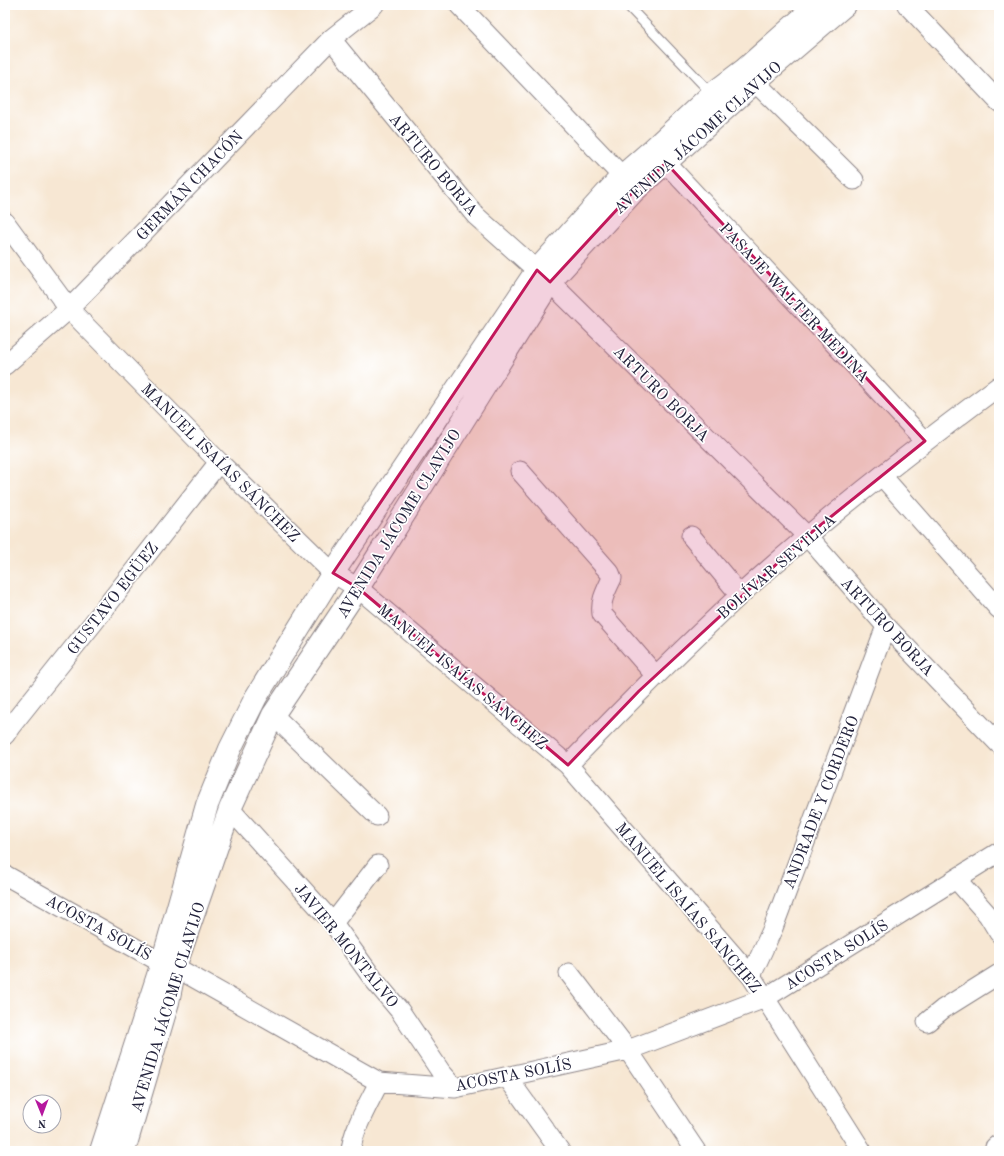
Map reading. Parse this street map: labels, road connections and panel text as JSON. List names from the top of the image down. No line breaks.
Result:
{"streets":{"street":["AVENIDA JÁCOME CLAVIJO","ARTURO BORJA","GERMÁN CHACÓN","PASAJE WALTER MEDINA","MANUEL ISAÍAS SÁNCHEZ","BOLÍVAR SEVILLA","GUSTAVO EGÜEZ","ANDRADE Y CORDERO","ACOSTA SOLÍS","JAVIER MONTALVO"]},"crossings":[["AVENIDA JÁCOME CLAVIJO","ARTURO BORJA"],["AVENIDA JÁCOME CLAVIJO","PASAJE WALTER MEDINA"],["AVENIDA JÁCOME CLAVIJO","MANUEL ISAÍAS SÁNCHEZ"],["AVENIDA JÁCOME CLAVIJO","ACOSTA SOLÍS"],["AVENIDA JÁCOME CLAVIJO","JAVIER MONTALVO"],["ARTURO BORJA","GERMÁN CHACÓN"],["ARTURO BORJA","BOLÍVAR SEVILLA"],["ARTURO BORJA","ANDRADE Y CORDERO"],["GERMÁN CHACÓN","MANUEL ISAÍAS SÁNCHEZ"],["PASAJE WALTER MEDINA","BOLÍVAR SEVILLA"],["MANUEL ISAÍAS SÁNCHEZ","BOLÍVAR SEVILLA"],["MANUEL ISAÍAS SÁNCHEZ","GUSTAVO EGÜEZ"],["MANUEL ISAÍAS SÁNCHEZ","ANDRADE Y CORDERO"],["MANUEL ISAÍAS SÁNCHEZ","ACOSTA SOLÍS"],["ACOSTA SOLÍS","JAVIER MONTALVO"]],"north":"bottom"}
